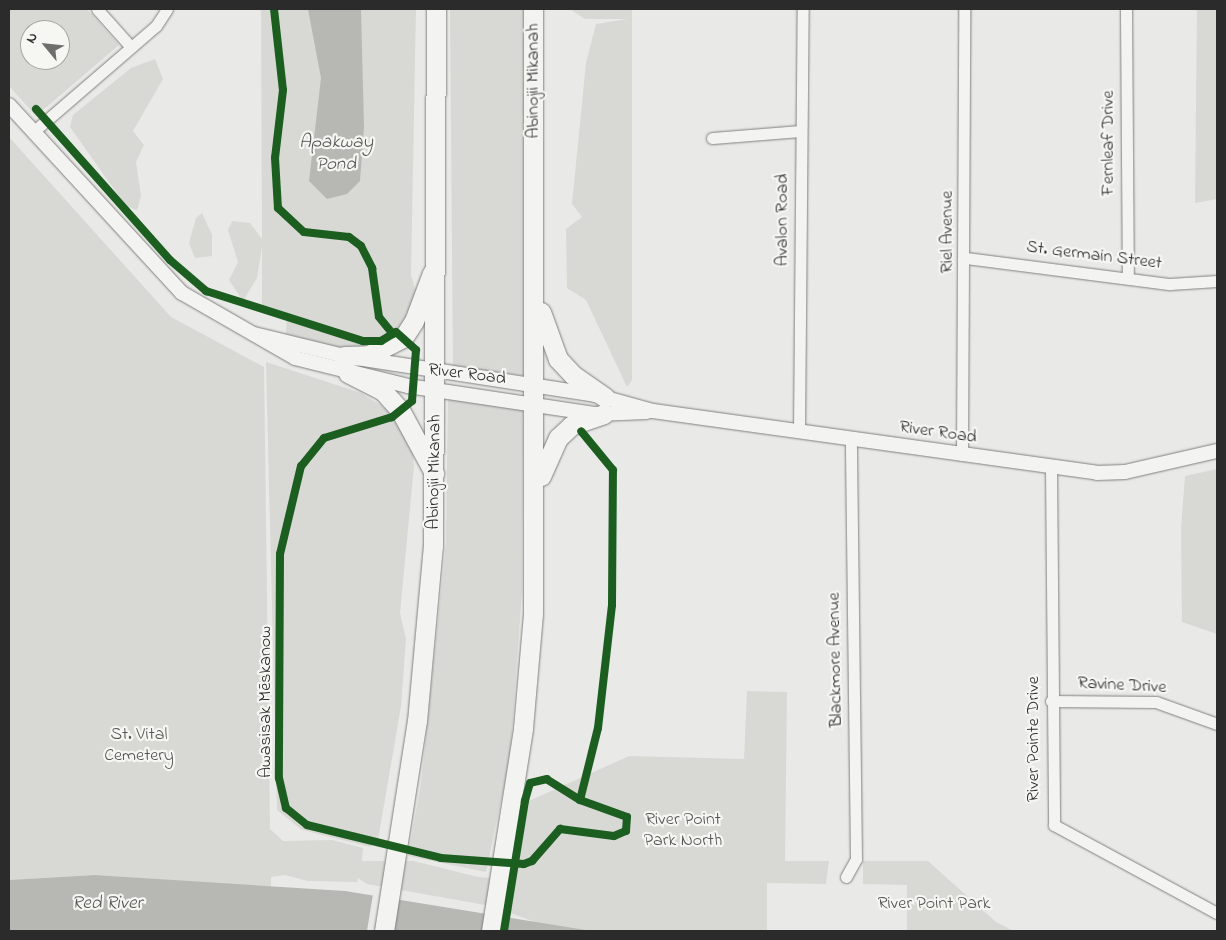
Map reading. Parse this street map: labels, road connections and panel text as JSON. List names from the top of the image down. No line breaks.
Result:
{"streets":{"main road":["Abinojii Mikanah"],"street":["Fernleaf Drive","Avalon Road","Riel Avenue","St. Germain Street","River Road","Blackmore Avenue","Ravine Drive","River Pointe Drive"],"cycle path":["Awasisak Mēskanow"]},"crossings":[["Abinojii Mikanah","River Road"],["Fernleaf Drive","St. Germain Street"],["Avalon Road","River Road"],["Riel Avenue","St. Germain Street"],["Riel Avenue","River Road"],["River Road","Blackmore Avenue"],["River Road","River Pointe Drive"],["Ravine Drive","River Pointe Drive"]],"water":["Apakway Pond","Red River"],"parks":["St. Vital Cemetery","River Point Park North","River Point Park"],"north":"top left"}
